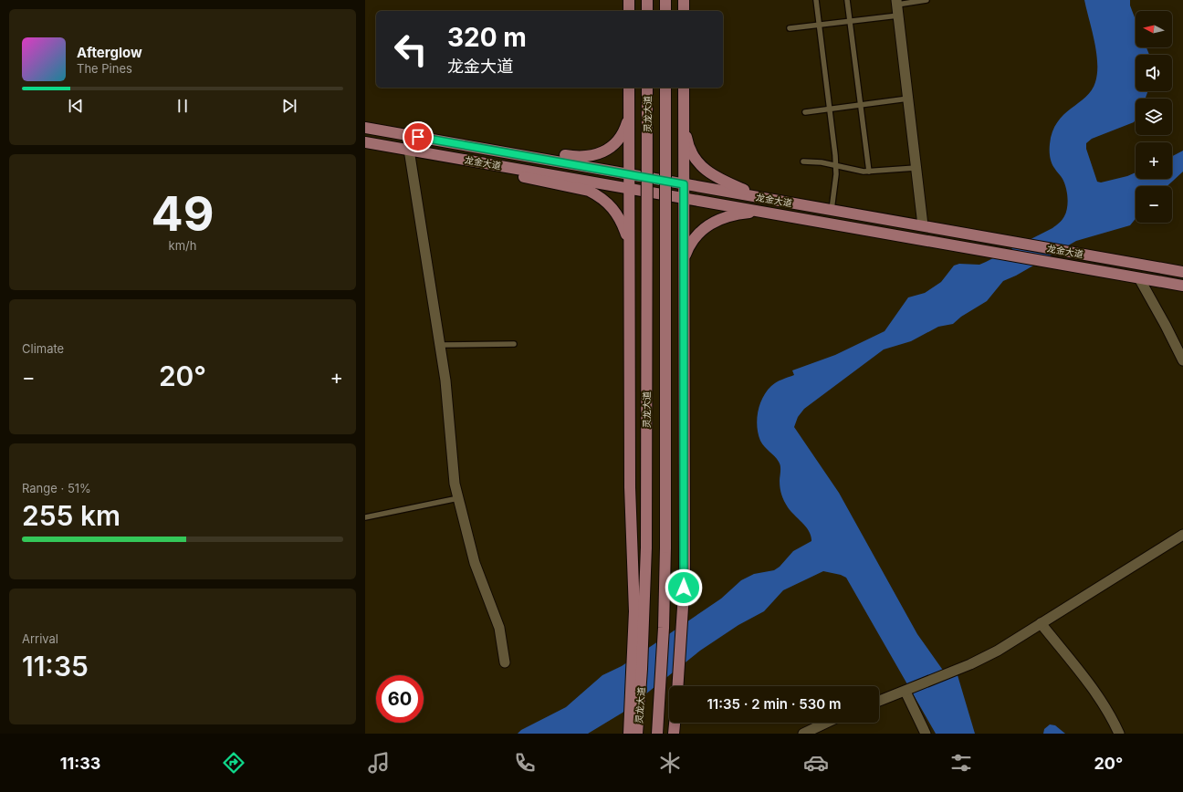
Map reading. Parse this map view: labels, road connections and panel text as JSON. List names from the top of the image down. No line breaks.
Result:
{"streets":{"main road":["灵龙大道","龙金大道"]},"north":"left","page":{"map_buttons":["+","−"],"turn":["320 m","龙金大道"],"song":["Afterglow","The Pines"],"tile":[["49","km/h"],"Climate",["Range · 51%","255 km"],["Arrival","11:35"]],"heat":["−","20°","+"],"limit":"60","trip":"11:35 · 2 min · 530 m","tabs":["11:33","20°"]}}
